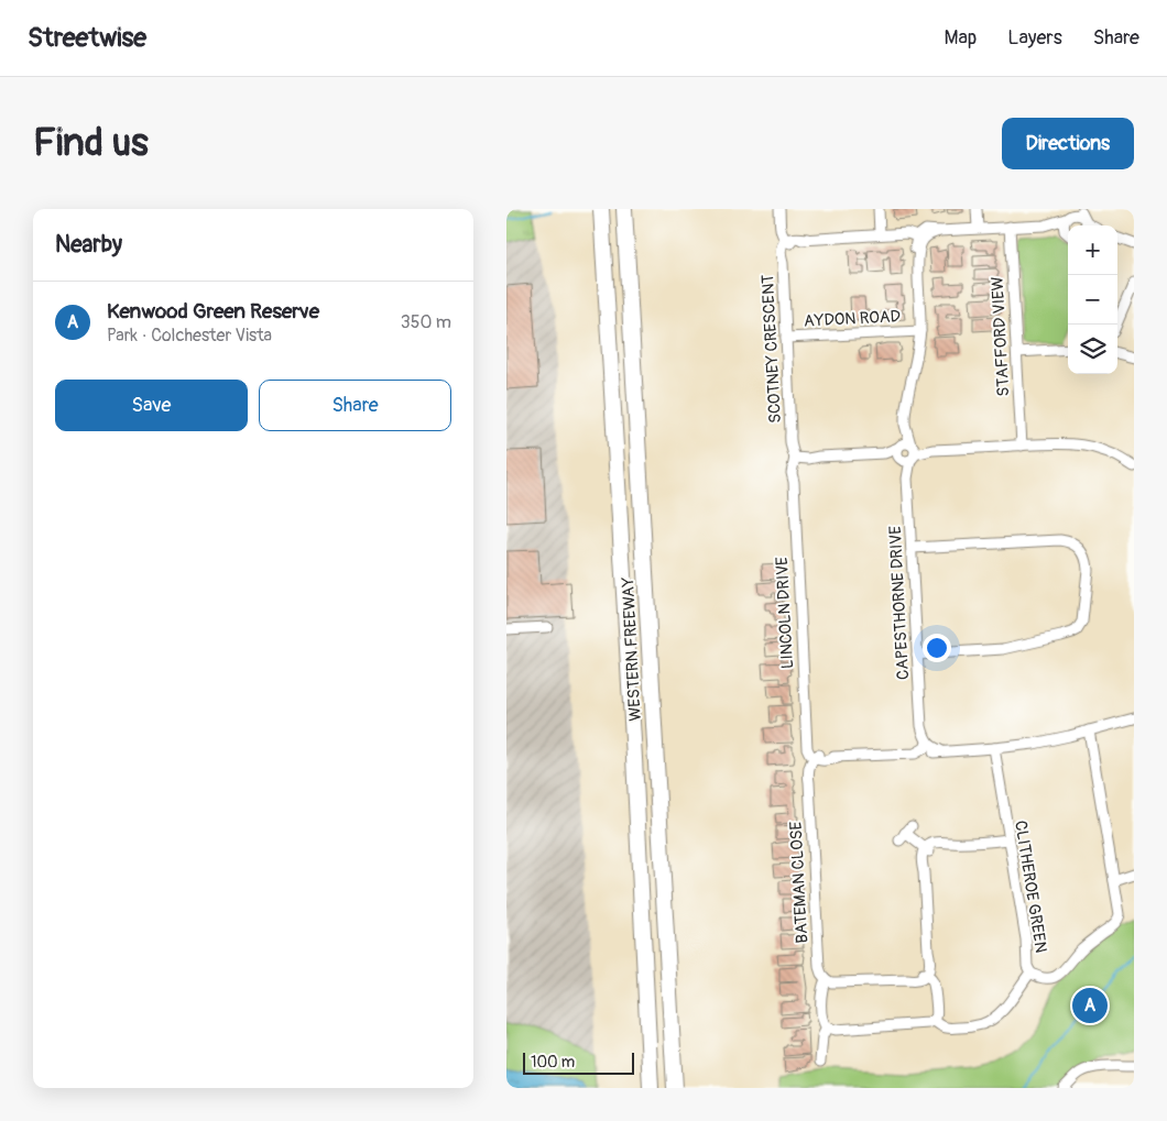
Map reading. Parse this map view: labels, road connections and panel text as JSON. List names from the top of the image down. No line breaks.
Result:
{"streets":{"highway":["WESTERN FREEWAY"],"street":["AYDON ROAD","STAFFORD VIEW","SCOTNEY CRESCENT","CAPESTHORNE DRIVE","LINCOLN DRIVE","BATEMAN CLOSE","CLITHEROE GREEN"]},"crossings":[["AYDON ROAD","SCOTNEY CRESCENT"],["AYDON ROAD","CAPESTHORNE DRIVE"],["SCOTNEY CRESCENT","LINCOLN DRIVE"],["LINCOLN DRIVE","BATEMAN CLOSE"]],"scale_bar":"100 m","page":{"header":"Streetwise","nav":["Map","Layers","Share"],"buttons":["Directions",["Save","Share"]],"title":"Find us","heading":"Nearby","map_buttons":["+","−"],"list":[{"mark":"A","name":"Kenwood Green Reserve","note":"Park · Colchester Vista","value":"350 m"}],"pins":"A","scale":"100 m"}}
